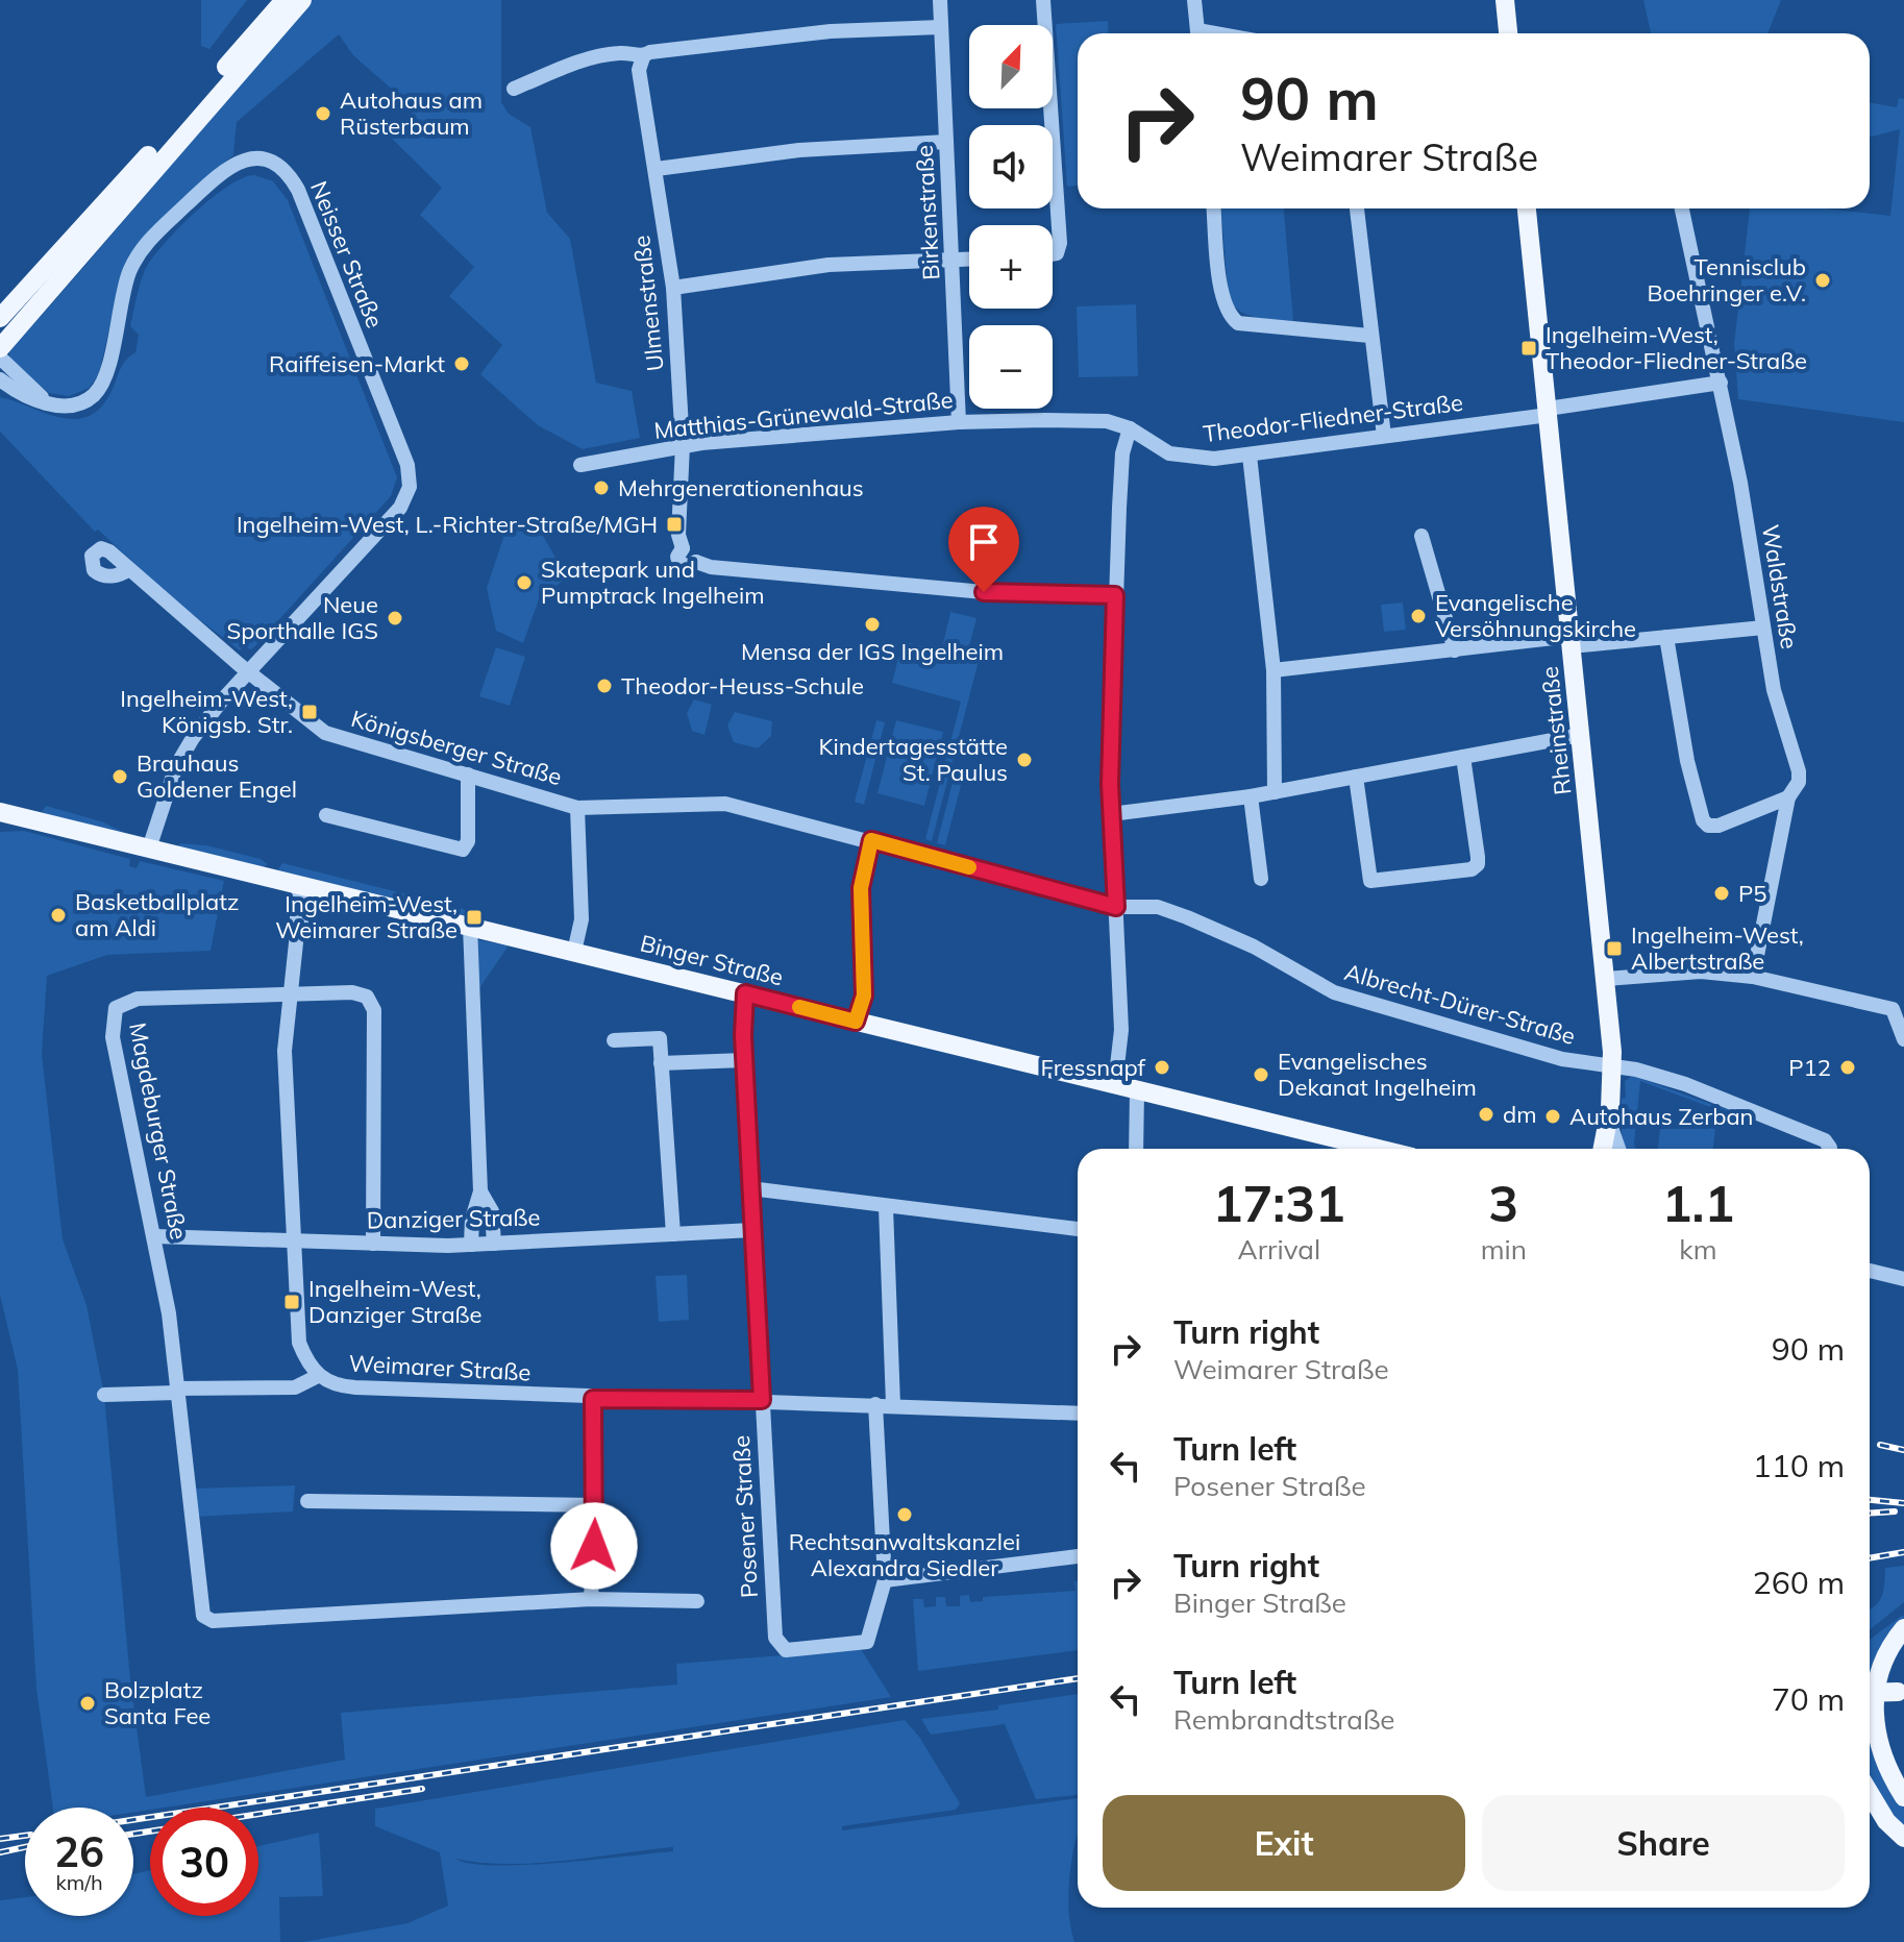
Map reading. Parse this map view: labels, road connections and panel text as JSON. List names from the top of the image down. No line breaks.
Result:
{"streets":{"main road":["Rheinstraße","Binger Straße"],"street":["Birkenstraße","Neisser Straße","Ulmenstraße","Matthias-Grünewald-Straße","Theodor-Fliedner-Straße","Waldstraße","Königsberger Straße","Albrecht-Dürer-Straße","Magdeburger Straße","Danziger Straße","Weimarer Straße","Posener Straße"]},"crossings":[["Birkenstraße","Matthias-Grünewald-Straße"],["Neisser Straße","Königsberger Straße"],["Neisser Straße","Binger Straße"],["Ulmenstraße","Matthias-Grünewald-Straße"],["Matthias-Grünewald-Straße","Theodor-Fliedner-Straße"],["Theodor-Fliedner-Straße","Waldstraße"],["Theodor-Fliedner-Straße","Rheinstraße"],["Rheinstraße","Albrecht-Dürer-Straße"],["Königsberger Straße","Binger Straße"],["Königsberger Straße","Albrecht-Dürer-Straße"],["Binger Straße","Weimarer Straße"],["Binger Straße","Posener Straße"],["Magdeburger Straße","Danziger Straße"],["Magdeburger Straße","Weimarer Straße"],["Danziger Straße","Weimarer Straße"],["Danziger Straße","Posener Straße"],["Weimarer Straße","Posener Straße"]],"places":{"other":["Autohaus am Rüsterbaum","Tennisclub Boehringer e.V.","Raiffeisen-Markt","Mehrgenerationenhaus","Skatepark und Pumptrack Ingelheim","Evangelische Versöhnungskirche","Neue Sporthalle IGS","Mensa der IGS Ingelheim","Theodor-Heuss-Schule","Kindertagesstätte St. Paulus","Brauhaus Goldener Engel","P5","Basketballplatz am Aldi","Fressnapf","P12","Evangelisches Dekanat Ingelheim","dm","Autohaus Zerban","Rechtsanwaltskanzlei Alexandra Siedler","Bolzplatz Santa Fee"],"transit":["Ingelheim-West, Theodor-Fliedner-Straße","Ingelheim-West, L.-Richter-Straße/MGH","Ingelheim-West, Königsb. Str.","Ingelheim-West, Weimarer Straße","Ingelheim-West, Albertstraße","Ingelheim-West, Danziger Straße"]},"north":"top right","page":{"map_buttons":["+","−"],"turn":["90 m","Weimarer Straße"],"eta":["17:31","Arrival","3","min","1.1","km"],"list":[{"name":"Turn right","note":"Weimarer Straße","value":"90 m"},{"name":"Turn left","note":"Posener Straße","value":"110 m"},{"name":"Turn right","note":"Binger Straße","value":"260 m"},{"name":"Turn left","note":"Rembrandtstraße","value":"70 m"}],"buttons":["Exit","Share"],"speed":"26 km/h","limit":"30"}}
